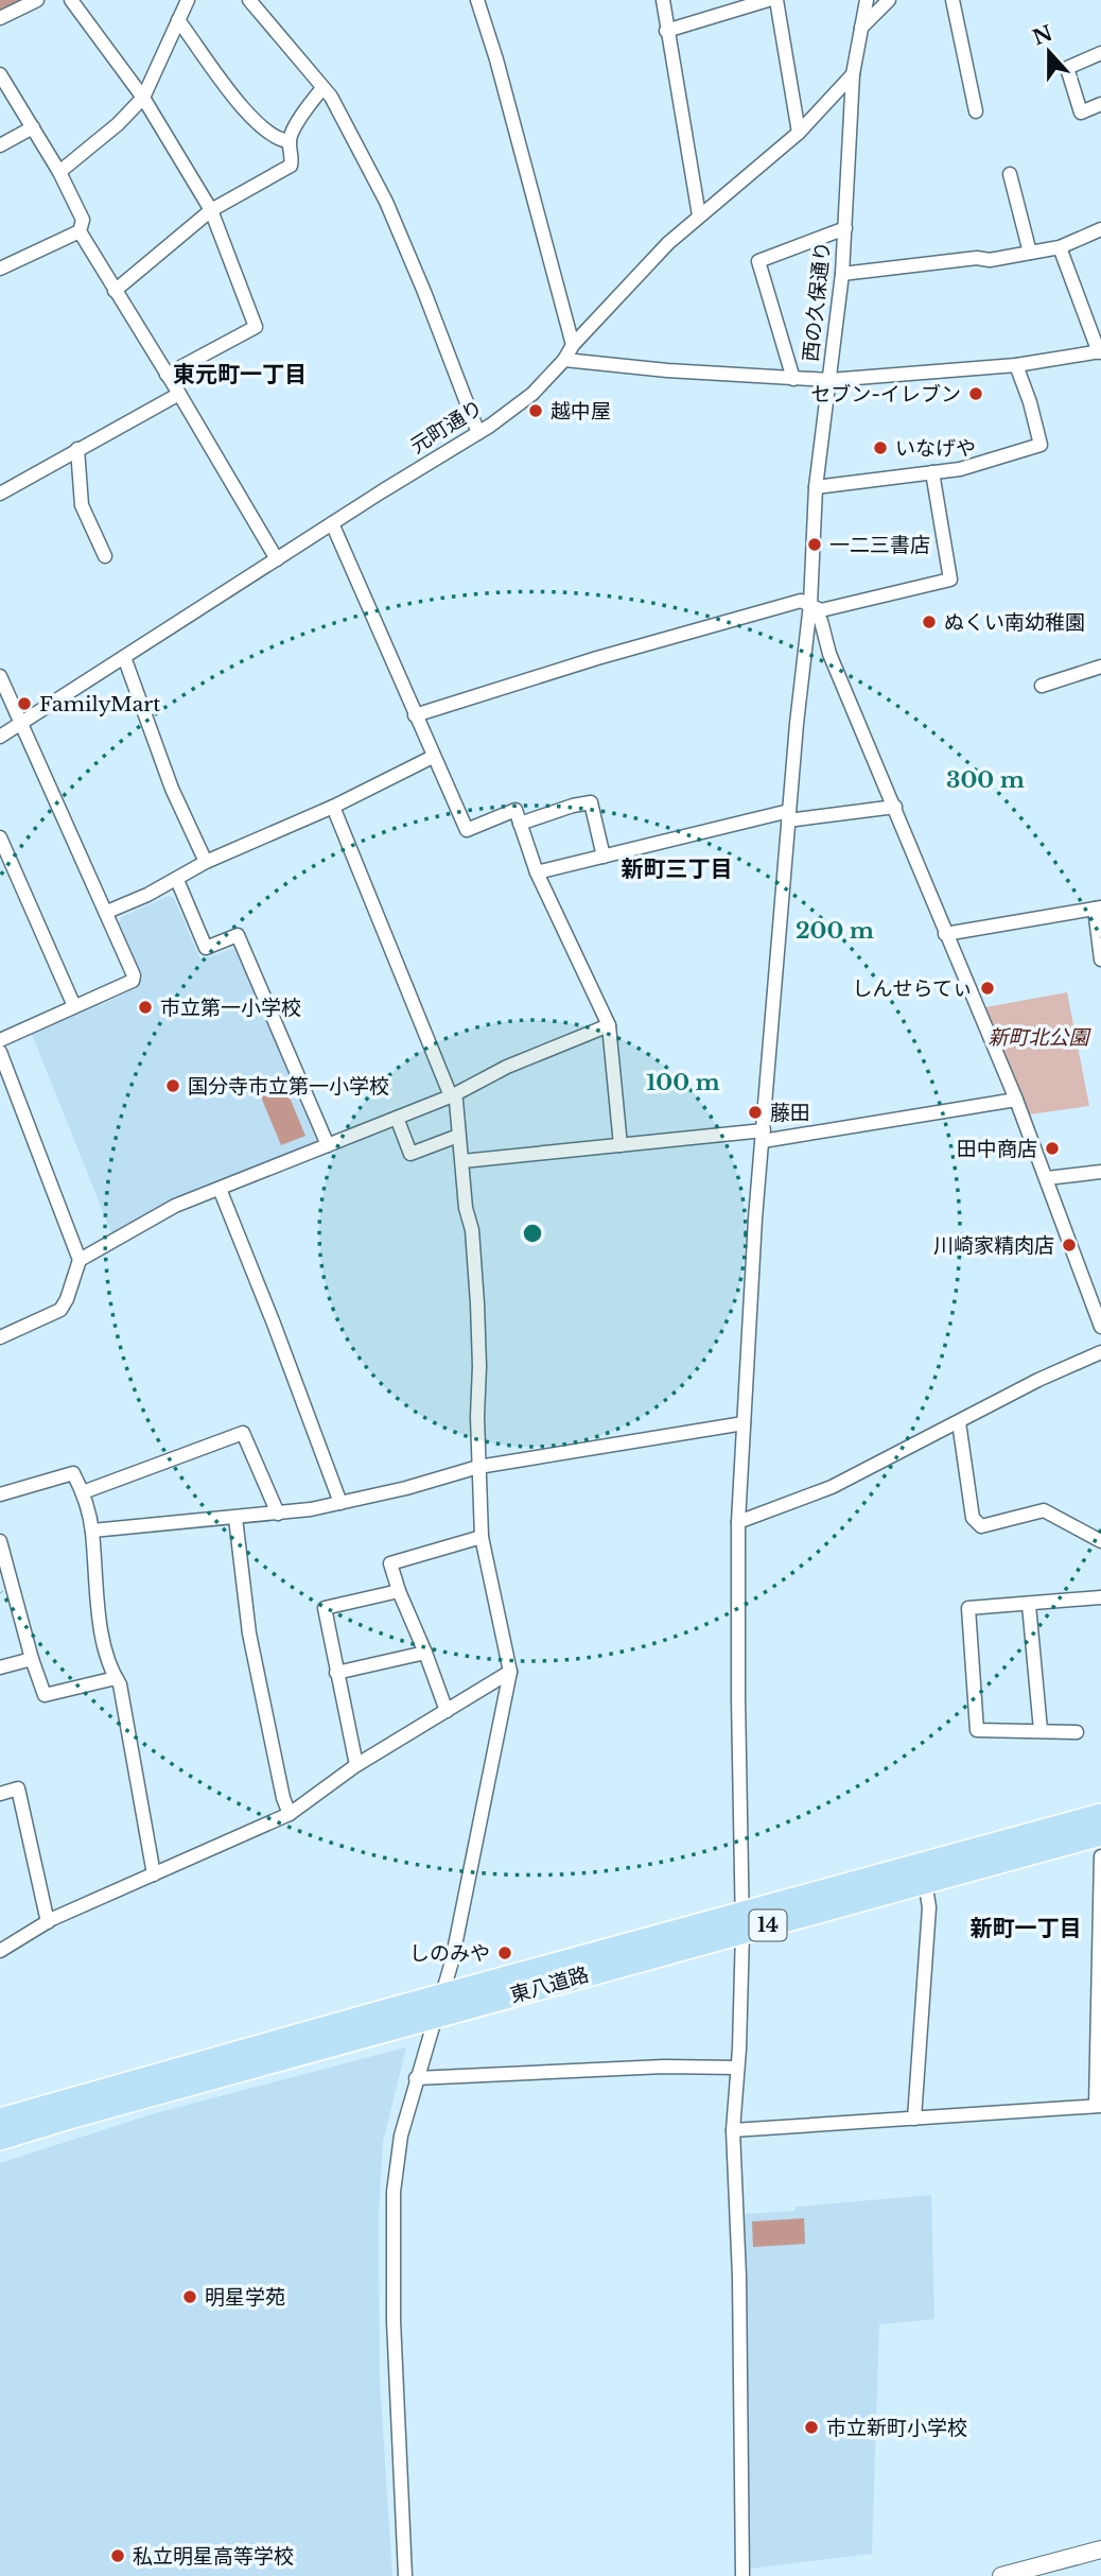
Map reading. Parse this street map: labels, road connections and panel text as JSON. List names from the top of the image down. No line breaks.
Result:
{"streets":{"main road":["14","東八道路"],"street":["西の久保通り","元町通り"]},"crossings":[["西の久保通り","元町通り"]],"districts":["東元町一丁目","新町三丁目","新町一丁目"],"parks":["新町北公園"],"places":["セブン-イレブン","越中屋","いなげや","一二三書店","ぬくい南幼稚園","FamilyMart","しんせらてぃ","市立第一小学校","国分寺市立第一小学校","藤田","田中商店","川崎家精肉店","しのみや","明星学苑","市立新町小学校","私立明星高等学校"],"north":"top","rings":["300 m","200 m","100 m"]}
